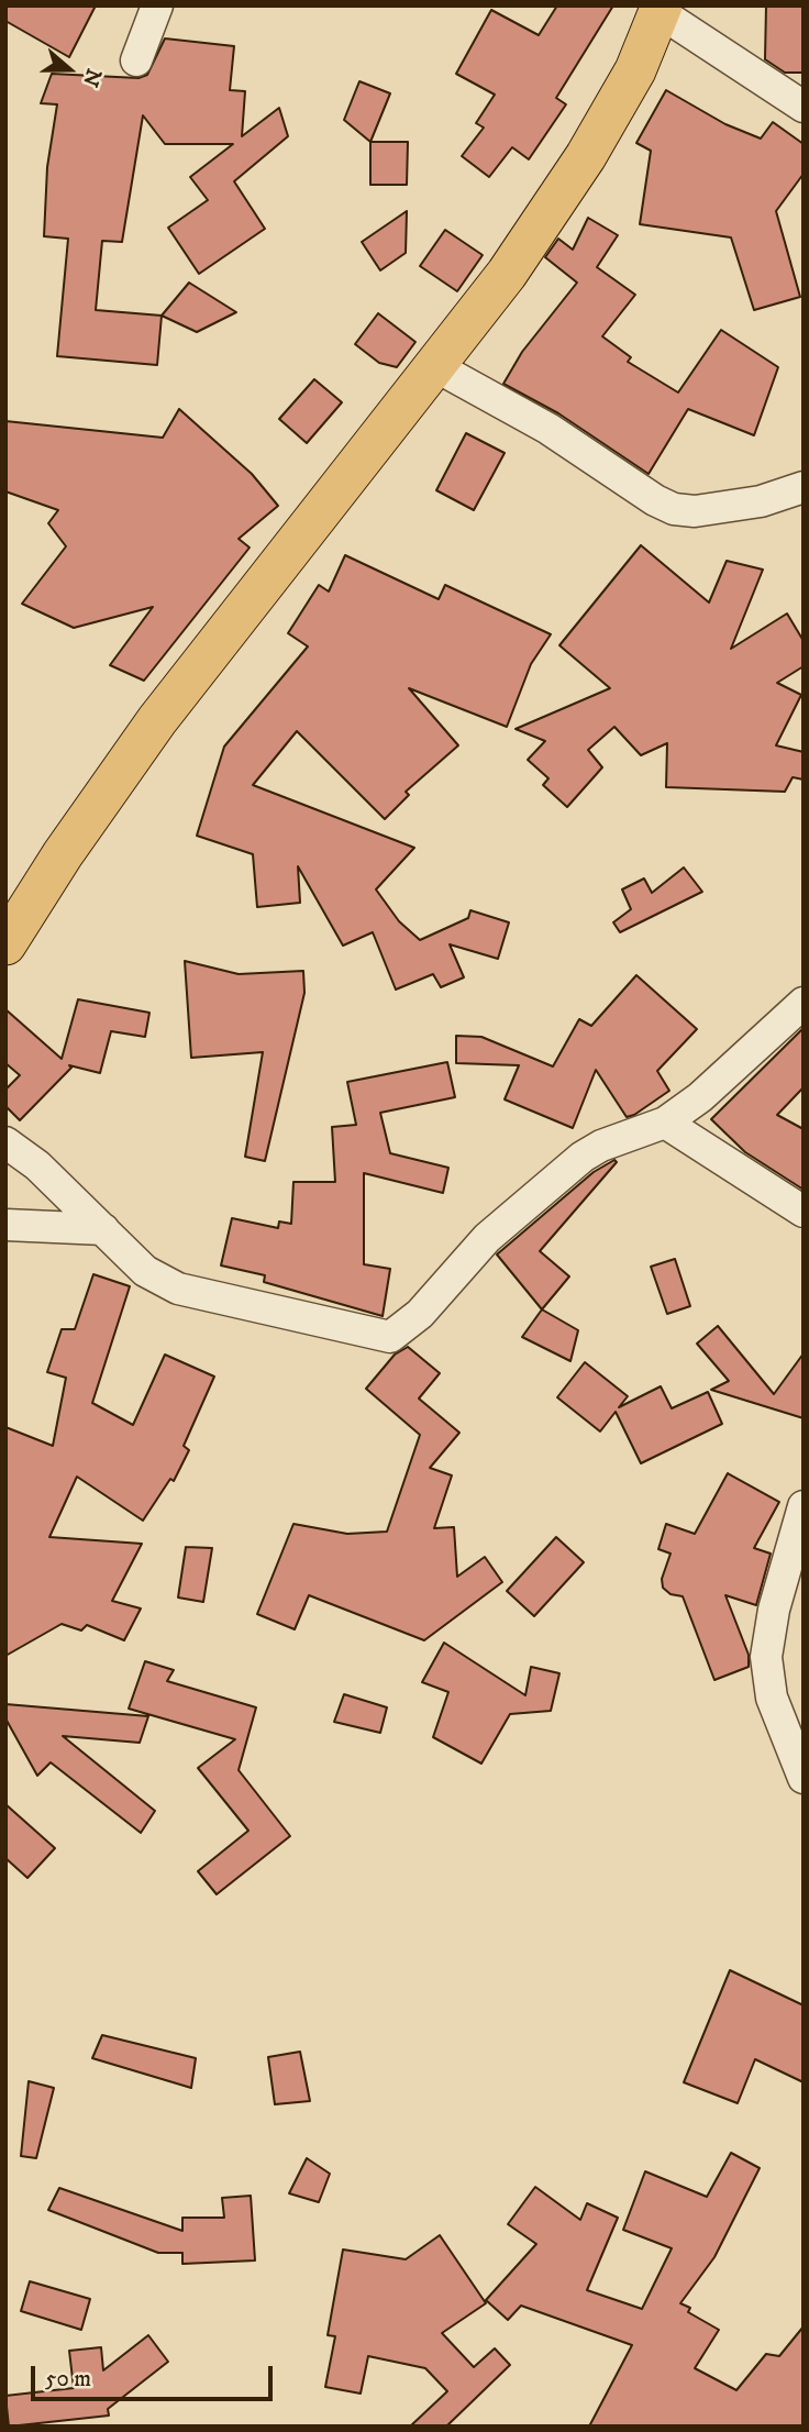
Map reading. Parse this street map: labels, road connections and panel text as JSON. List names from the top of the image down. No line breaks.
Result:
{"scale_bar":"50 m","north":"right"}
